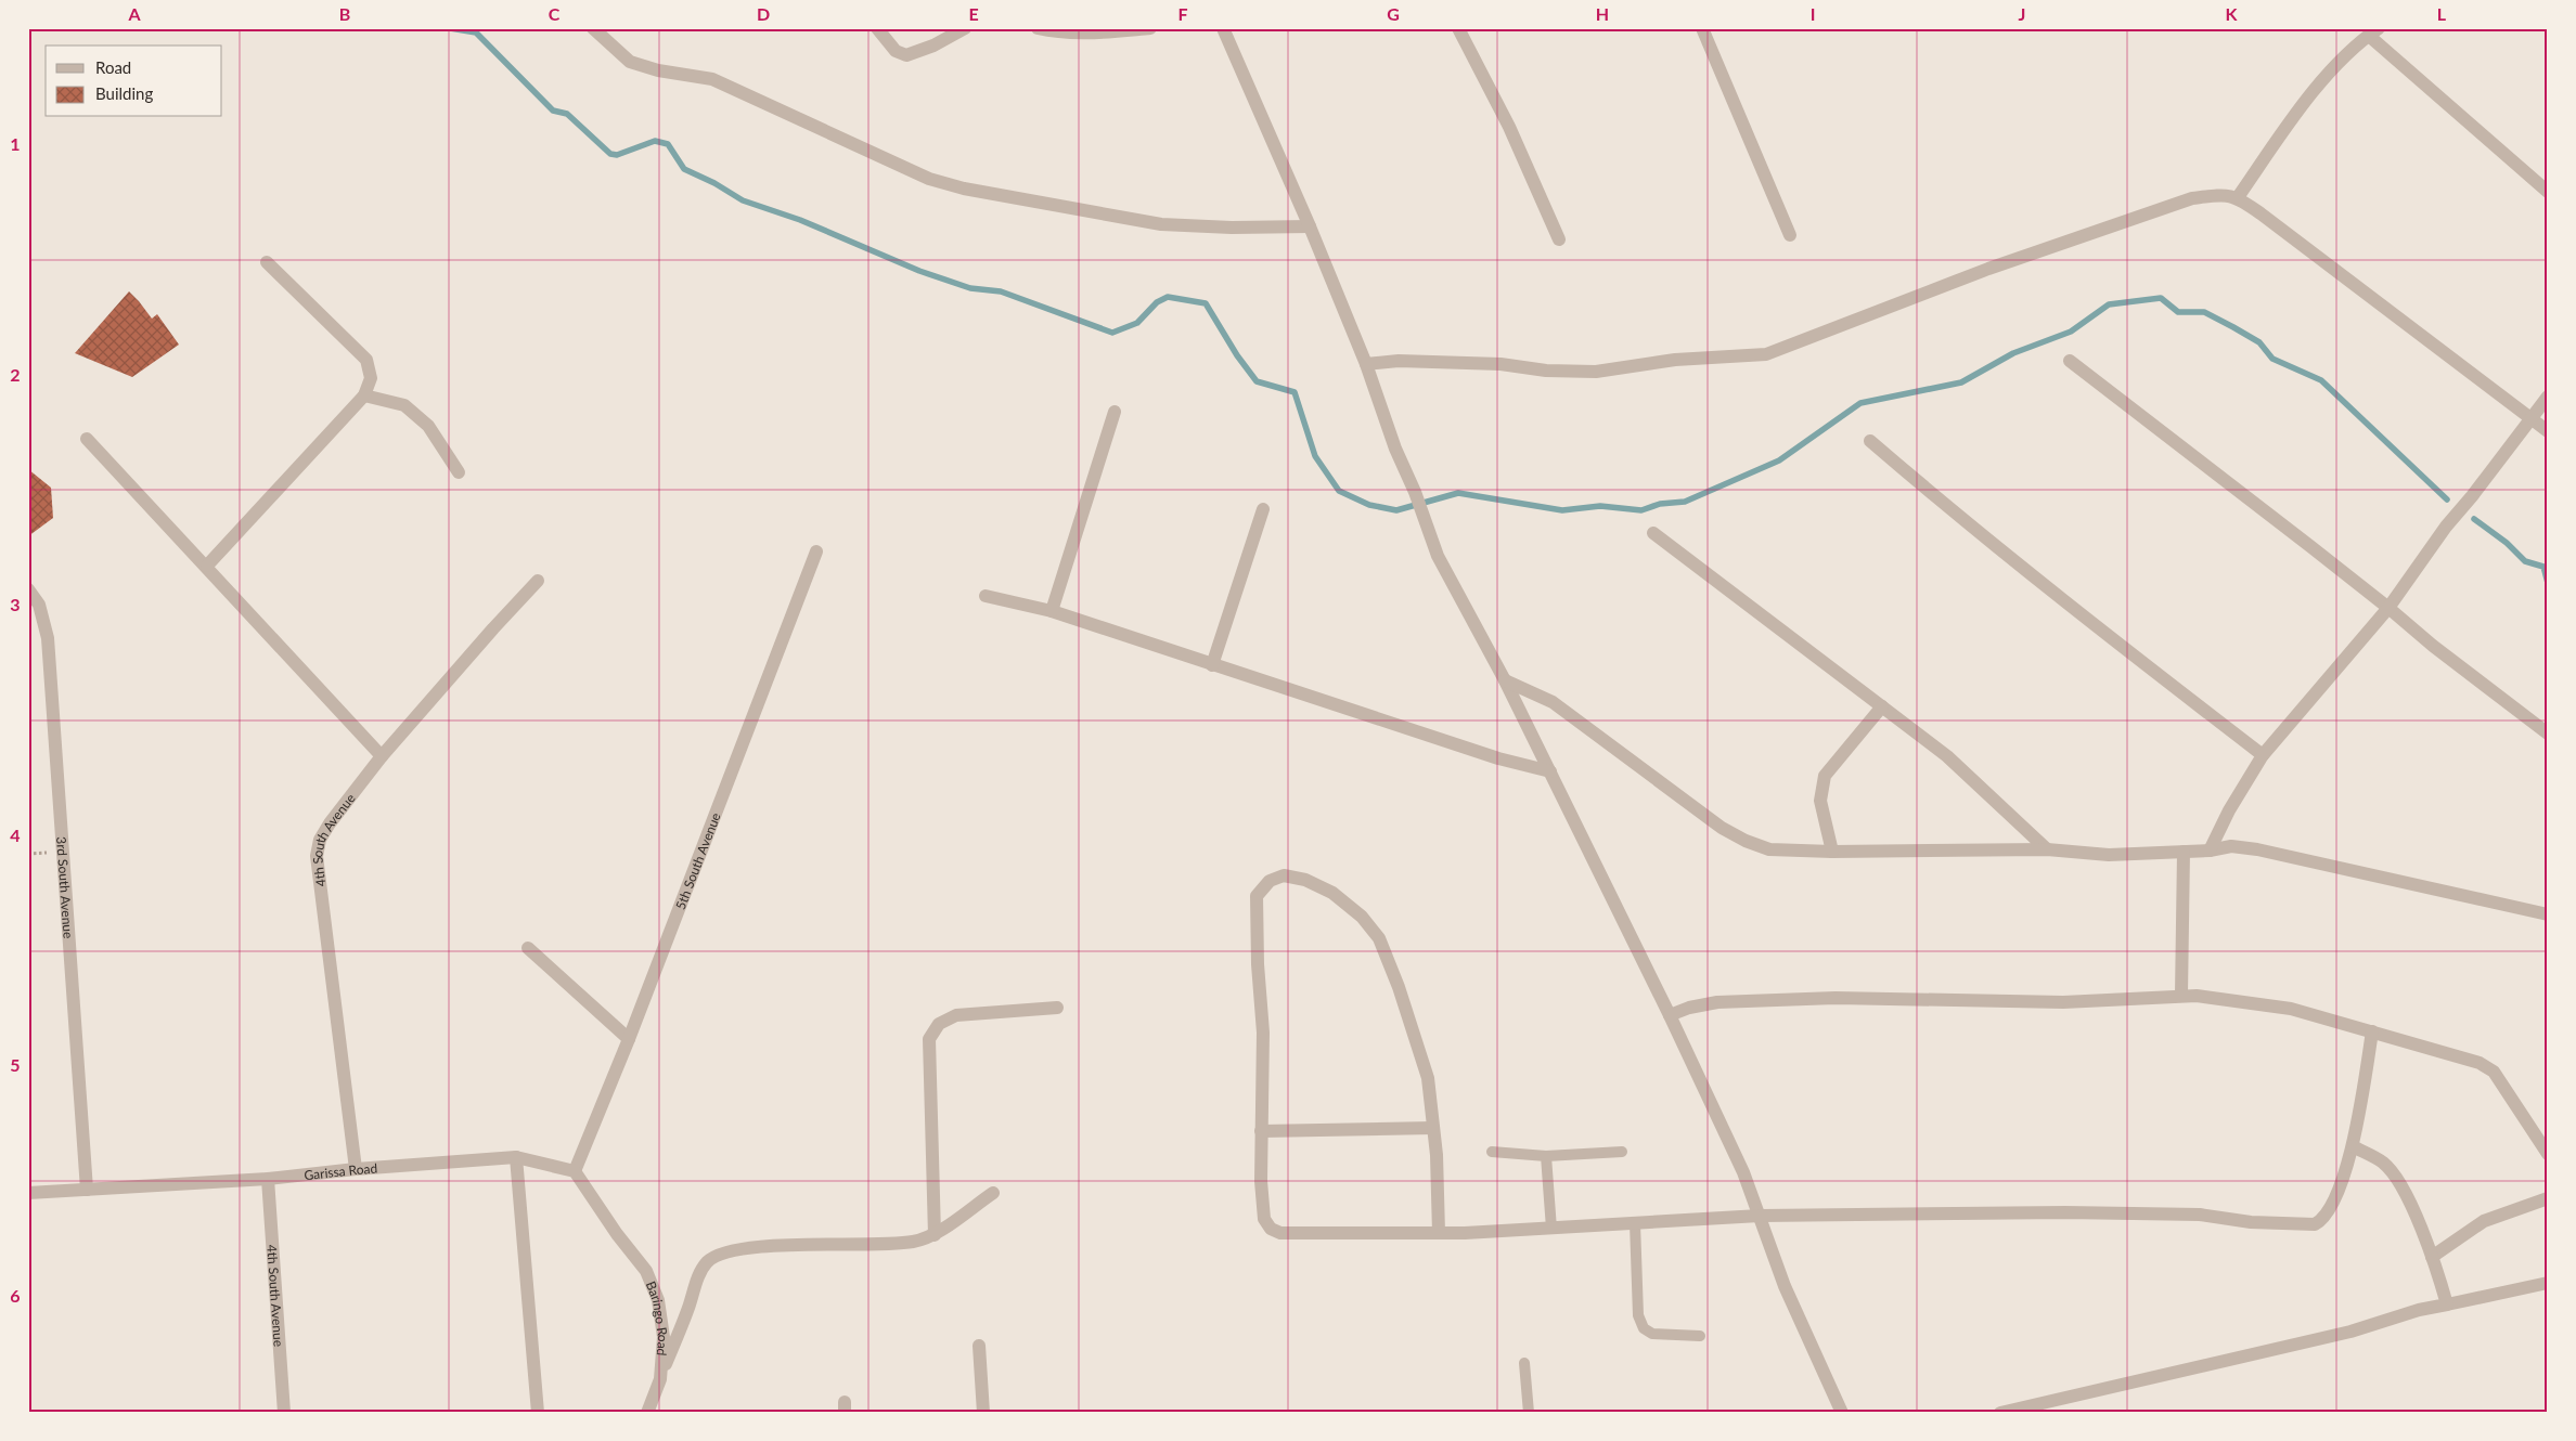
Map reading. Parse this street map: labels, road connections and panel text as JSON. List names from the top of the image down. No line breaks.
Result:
{"streets":{"street":["4th South Avenue","5th South Avenue","3rd South Avenue","Garissa Road","Baringo Road"]},"crossings":[["4th South Avenue","Garissa Road"],["5th South Avenue","Garissa Road"],["5th South Avenue","Baringo Road"],["3rd South Avenue","Garissa Road"],["Garissa Road","Baringo Road"]],"legend":["Road","Building"],"grid":{"columns":["A","B","C","D","E","F","G","H","I","J","K","L"],"rows":["1","2","3","4","5","6"]}}
